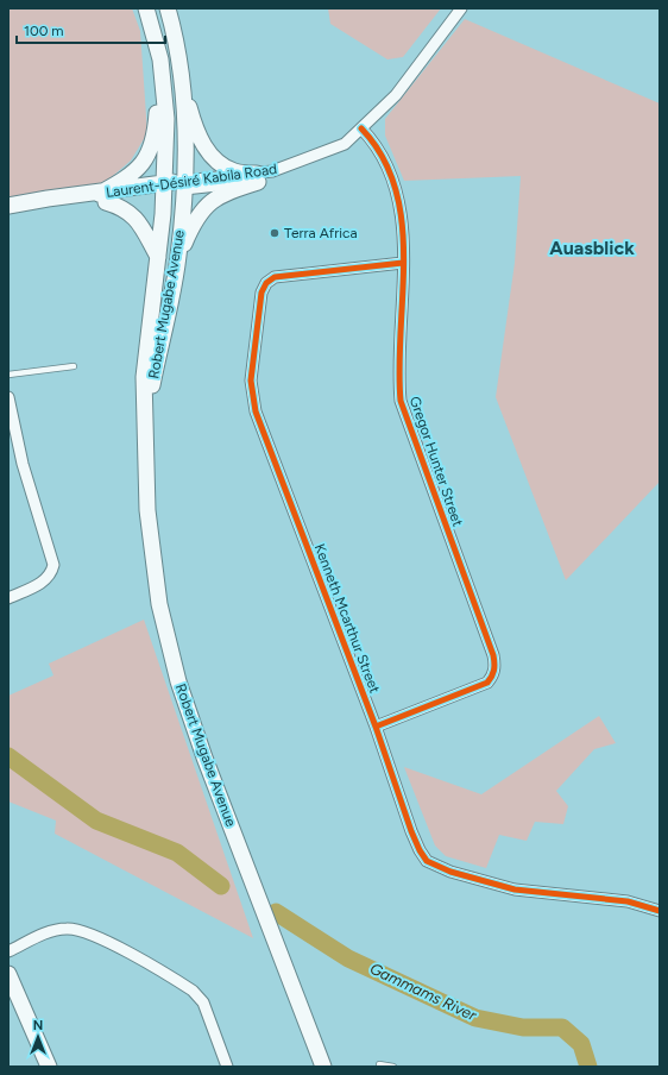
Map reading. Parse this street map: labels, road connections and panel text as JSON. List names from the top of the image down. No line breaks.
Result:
{"streets":{"main road":["Laurent-Désiré Kabila Road","Robert Mugabe Avenue"],"street":["Gregor Hunter Street","Kenneth Mcarthur Street"]},"crossings":[["Laurent-Désiré Kabila Road","Robert Mugabe Avenue"],["Laurent-Désiré Kabila Road","Gregor Hunter Street"],["Gregor Hunter Street","Kenneth Mcarthur Street"]],"districts":["Auasblick"],"water":["Gammams River"],"places":["Terra Africa"],"scale_bar":"100 m","north":"top"}
